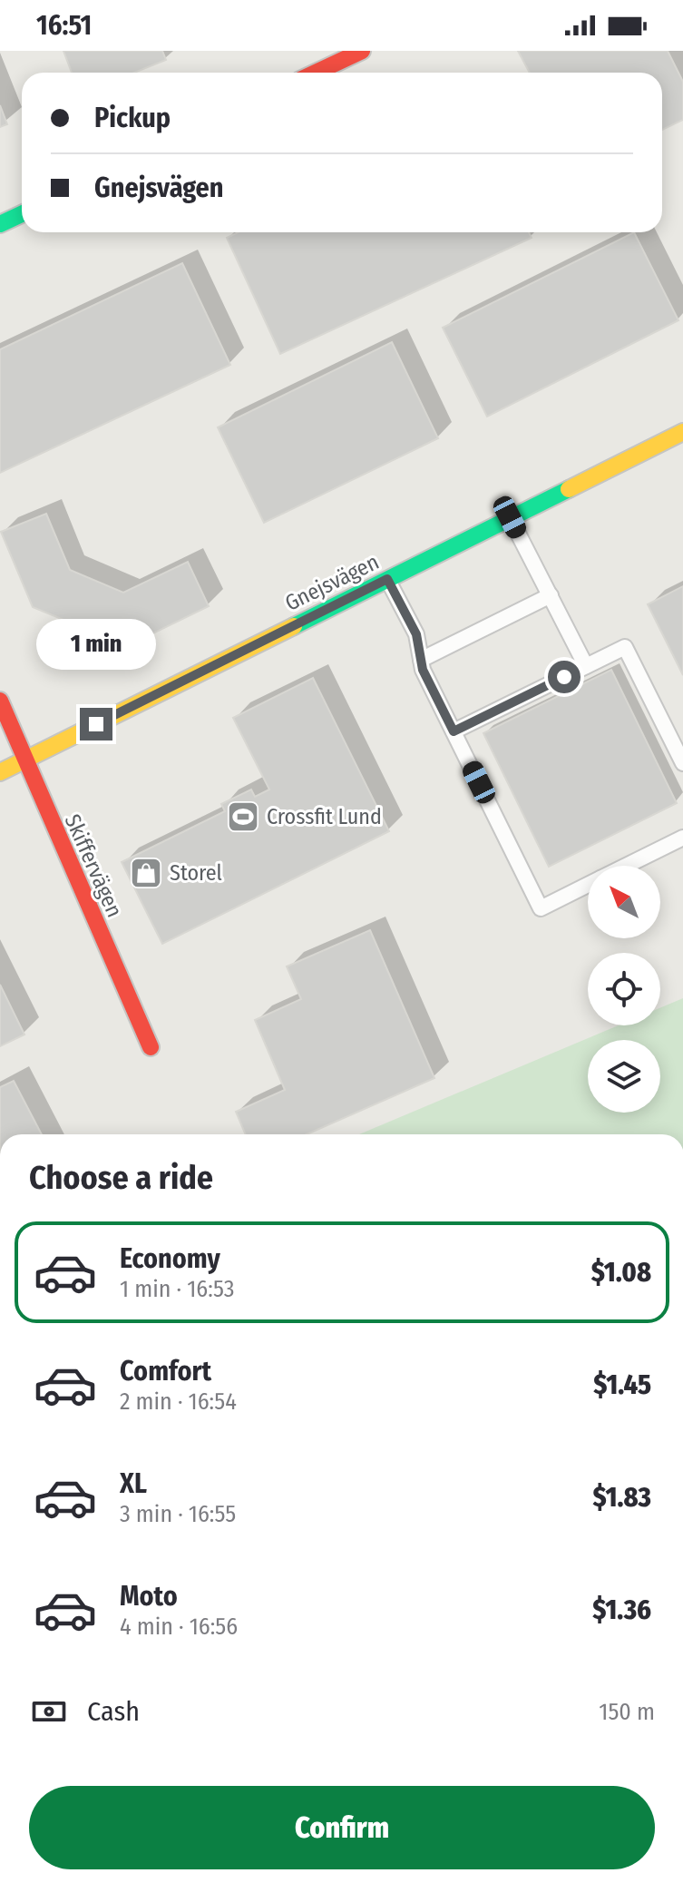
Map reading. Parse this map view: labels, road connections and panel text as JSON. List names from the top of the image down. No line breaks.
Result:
{"streets":{"street":["Gnejsvägen","Skiffervägen"]},"crossings":[["Gnejsvägen","Skiffervägen"]],"places":{"sports":["Crossfit Lund"],"shop":["Storel"]},"north":"top left","page":{"status":"16:51","banner":["Pickup","Gnejsvägen"],"bubble":"1 min","heading":"Choose a ride","list":[{"name":"Economy","note":"1 min · 16:53","value":"$1.08"},{"name":"Comfort","note":"2 min · 16:54","value":"$1.45"},{"name":"XL","note":"3 min · 16:55","value":"$1.83"},{"name":"Moto","note":"4 min · 16:56","value":"$1.36"}],"pay":["Cash","150 m"],"buttons":"Confirm"}}
